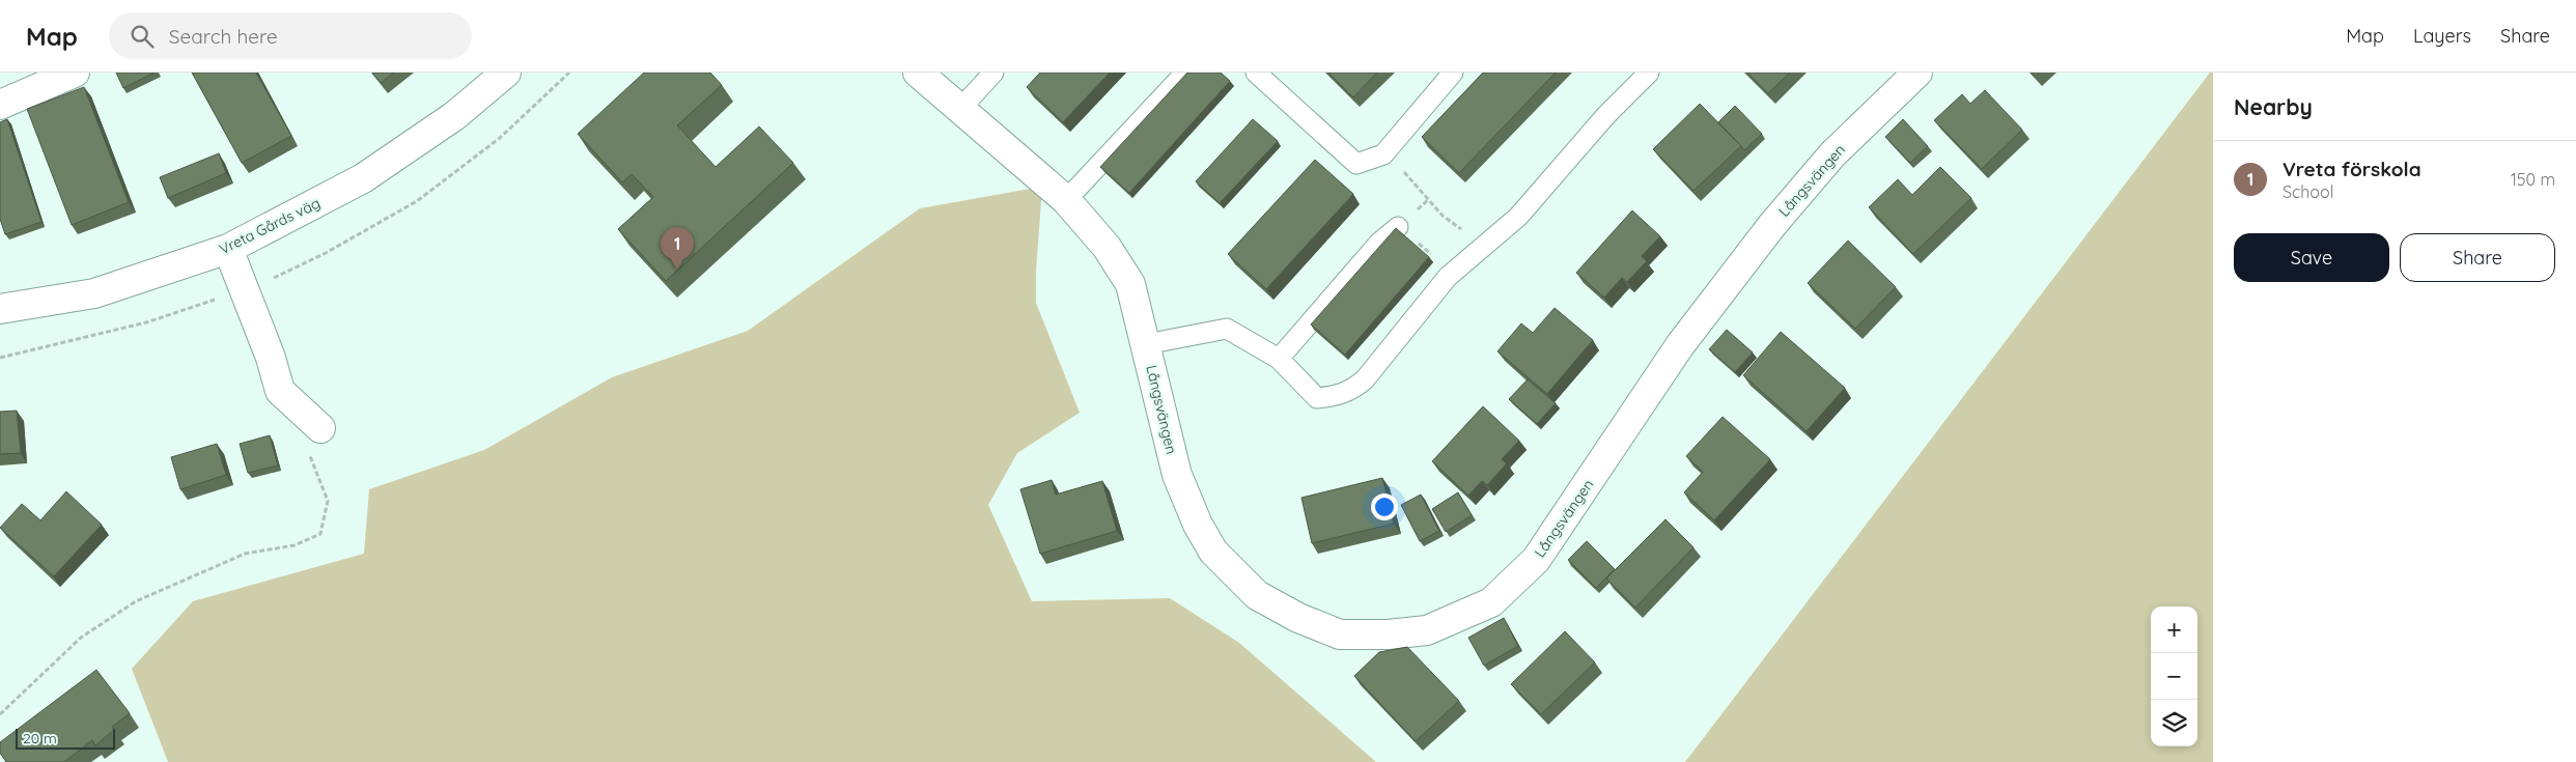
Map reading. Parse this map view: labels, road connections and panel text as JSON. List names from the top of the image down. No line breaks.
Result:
{"streets":{"street":["Långsvängen","Vreta Gårds väg"]},"scale_bar":"20 m","page":{"header":"Map","search":"Search here","nav":["Map","Layers","Share"],"heading":"Nearby","list":[{"mark":"1","name":"Vreta förskola","note":"School","value":"150 m"}],"buttons":["Save","Share"],"pins":"1","map_buttons":["+","−"],"scale":"20 m"}}
